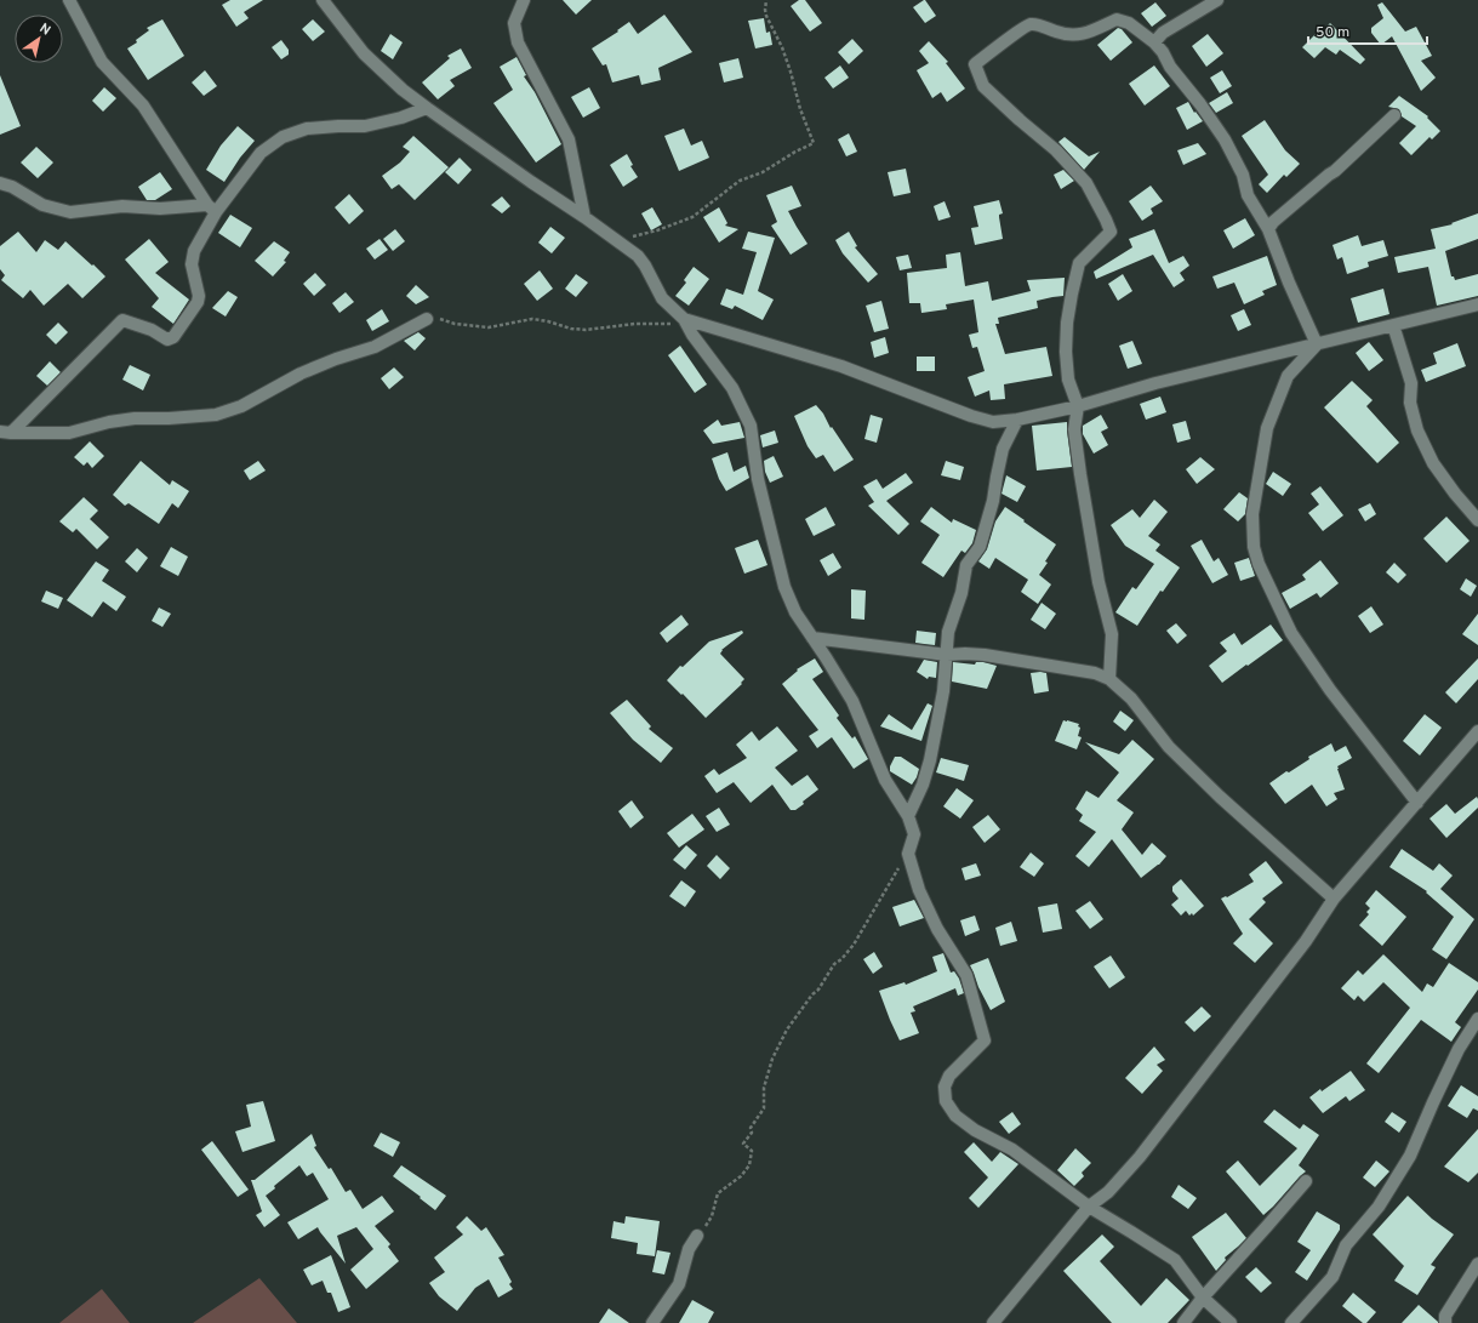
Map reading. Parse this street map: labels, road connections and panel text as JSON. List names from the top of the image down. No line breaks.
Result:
{"scale_bar":"50 m","north":"top right"}
